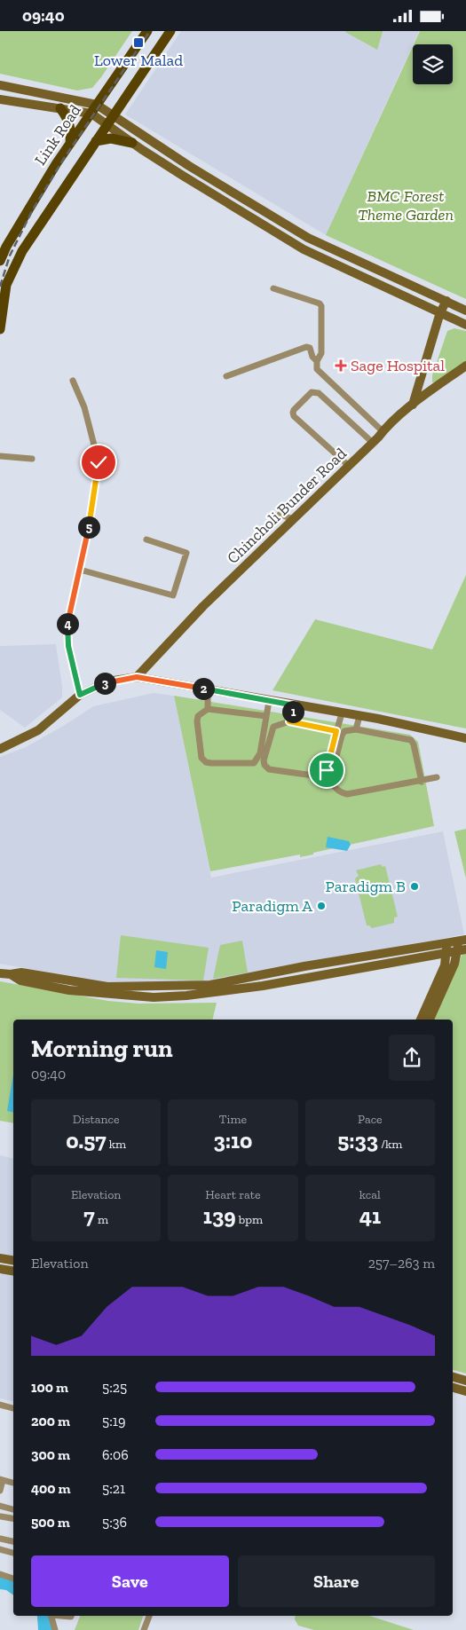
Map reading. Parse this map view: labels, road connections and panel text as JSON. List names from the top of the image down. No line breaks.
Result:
{"streets":{"main road":["Link Road"],"street":["Chincholi Bunder Road"]},"parks":["BMC Forest Theme Garden"],"places":{"transit":["Lower Malad"],"health":["Sage Hospital"],"other":["Paradigm B","Paradigm A"]},"page":{"status":"09:40","pins":["5","4","3","2","1"],"heading":["Morning run","09:40"],"stats":[["Distance","0.57 km"],["Time","3:10"],["Pace","5:33 /km"],["Elevation","7 m"],["Heart rate","139 bpm"],["kcal","41"]],"chart":["Elevation","257–263 m"],"list":[{"name":"100 m","note":"5:25"},{"name":"200 m","note":"5:19"},{"name":"300 m","note":"6:06"},{"name":"400 m","note":"5:21"},{"name":"500 m","note":"5:36"}],"buttons":["Save","Share"]}}
